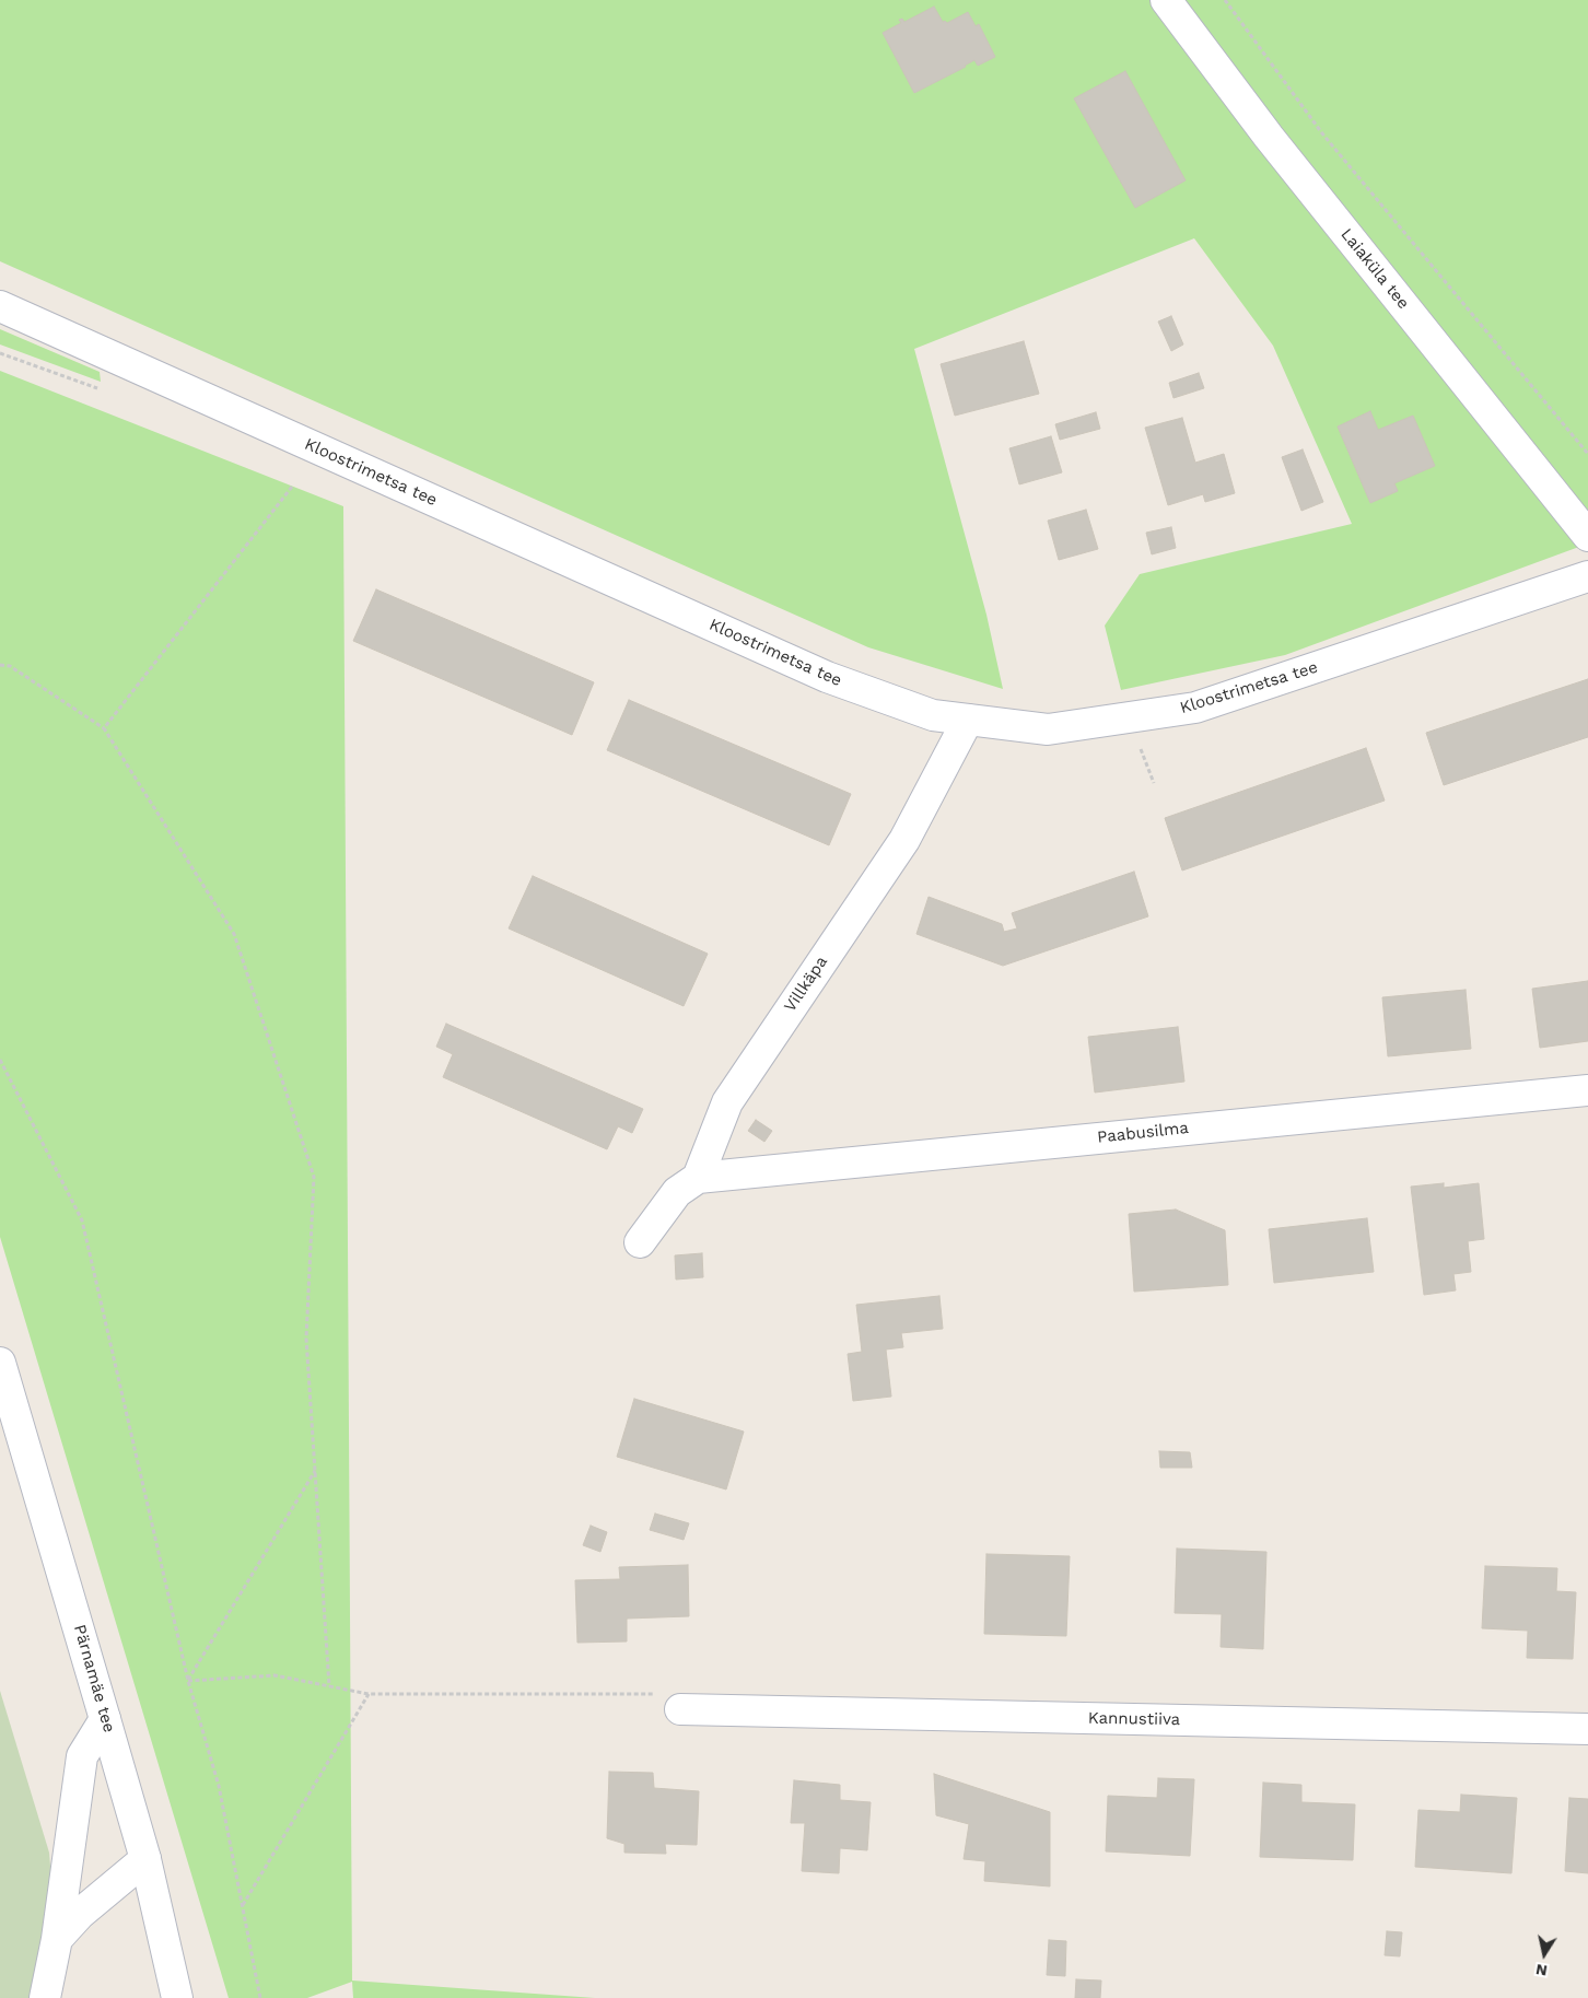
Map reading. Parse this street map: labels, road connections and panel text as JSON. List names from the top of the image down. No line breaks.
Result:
{"streets":{"street":["Laiaküla tee","Kloostrimetsa tee","Villkäpa","Paabusilma","Pärnamäe tee","Kannustiiva"]},"crossings":[["Kloostrimetsa tee","Villkäpa"],["Villkäpa","Paabusilma"]],"north":"bottom"}
